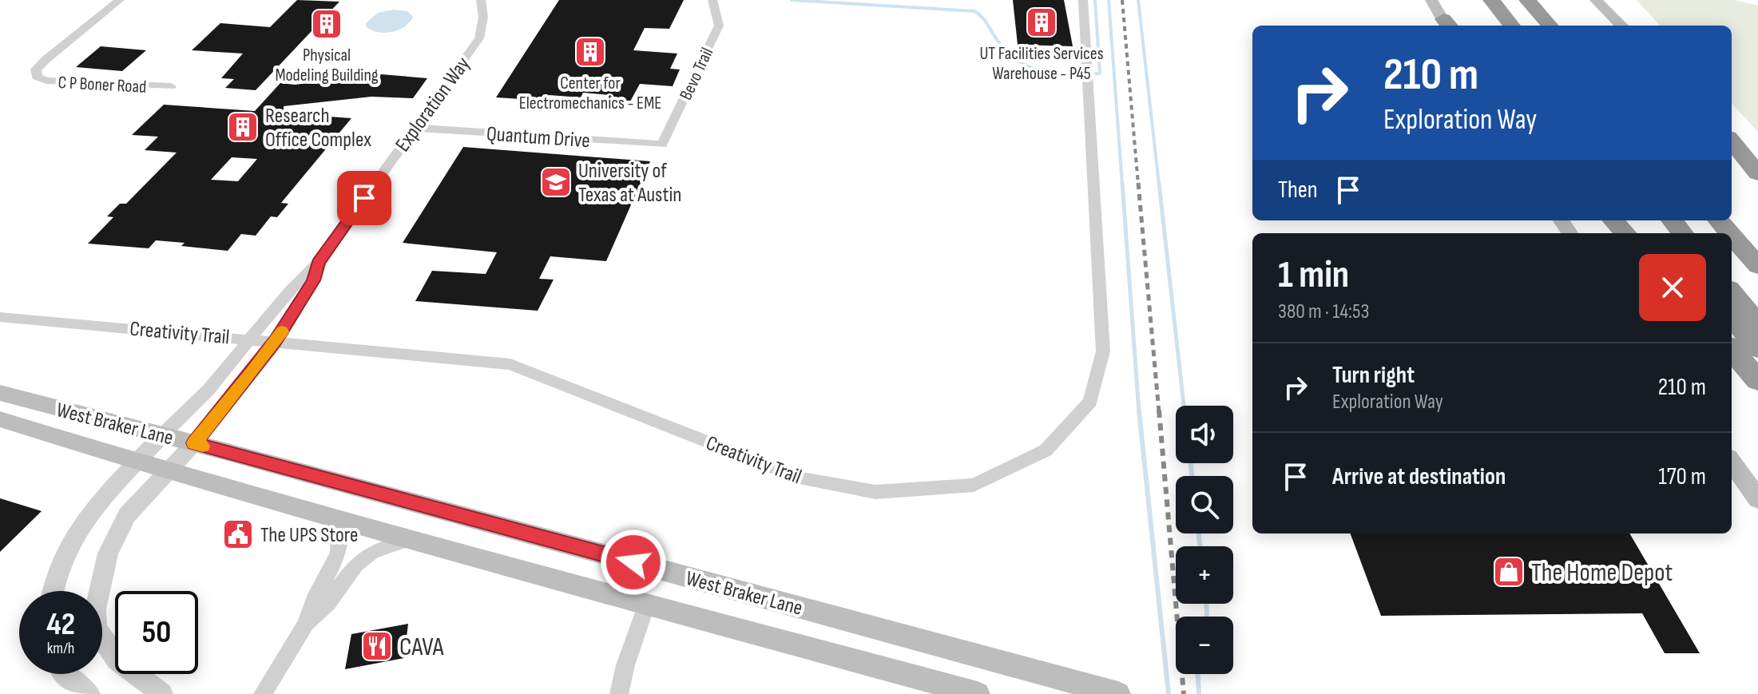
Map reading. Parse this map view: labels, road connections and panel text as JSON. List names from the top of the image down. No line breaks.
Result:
{"streets":{"main road":["West Braker Lane"],"street":["Bevo Trail","C P Boner Road","Exploration Way","Quantum Drive","Creativity Trail"]},"crossings":[["Bevo Trail","Quantum Drive"],["Exploration Way","Quantum Drive"],["Exploration Way","Creativity Trail"],["Exploration Way","West Braker Lane"]],"places":{"building":["UT Facilities Services Warehouse - P45","Physical Modeling Building","Center for Electromechanics - EME","Research Office Complex"],"school or university":["University of Texas at Austin"],"public building":["The UPS Store"],"shop":["The Home Depot"],"restaurant":["CAVA"]},"page":{"turn":["210 m","Exploration Way"],"then":"Then","heading":["1 min","380 m · 14:53"],"list":[{"name":"Turn right","note":"Exploration Way","value":"210 m"},{"name":"Arrive at destination","value":"170 m"}],"map_buttons":["+","−"],"speed":"42 km/h","limit":"50"}}
